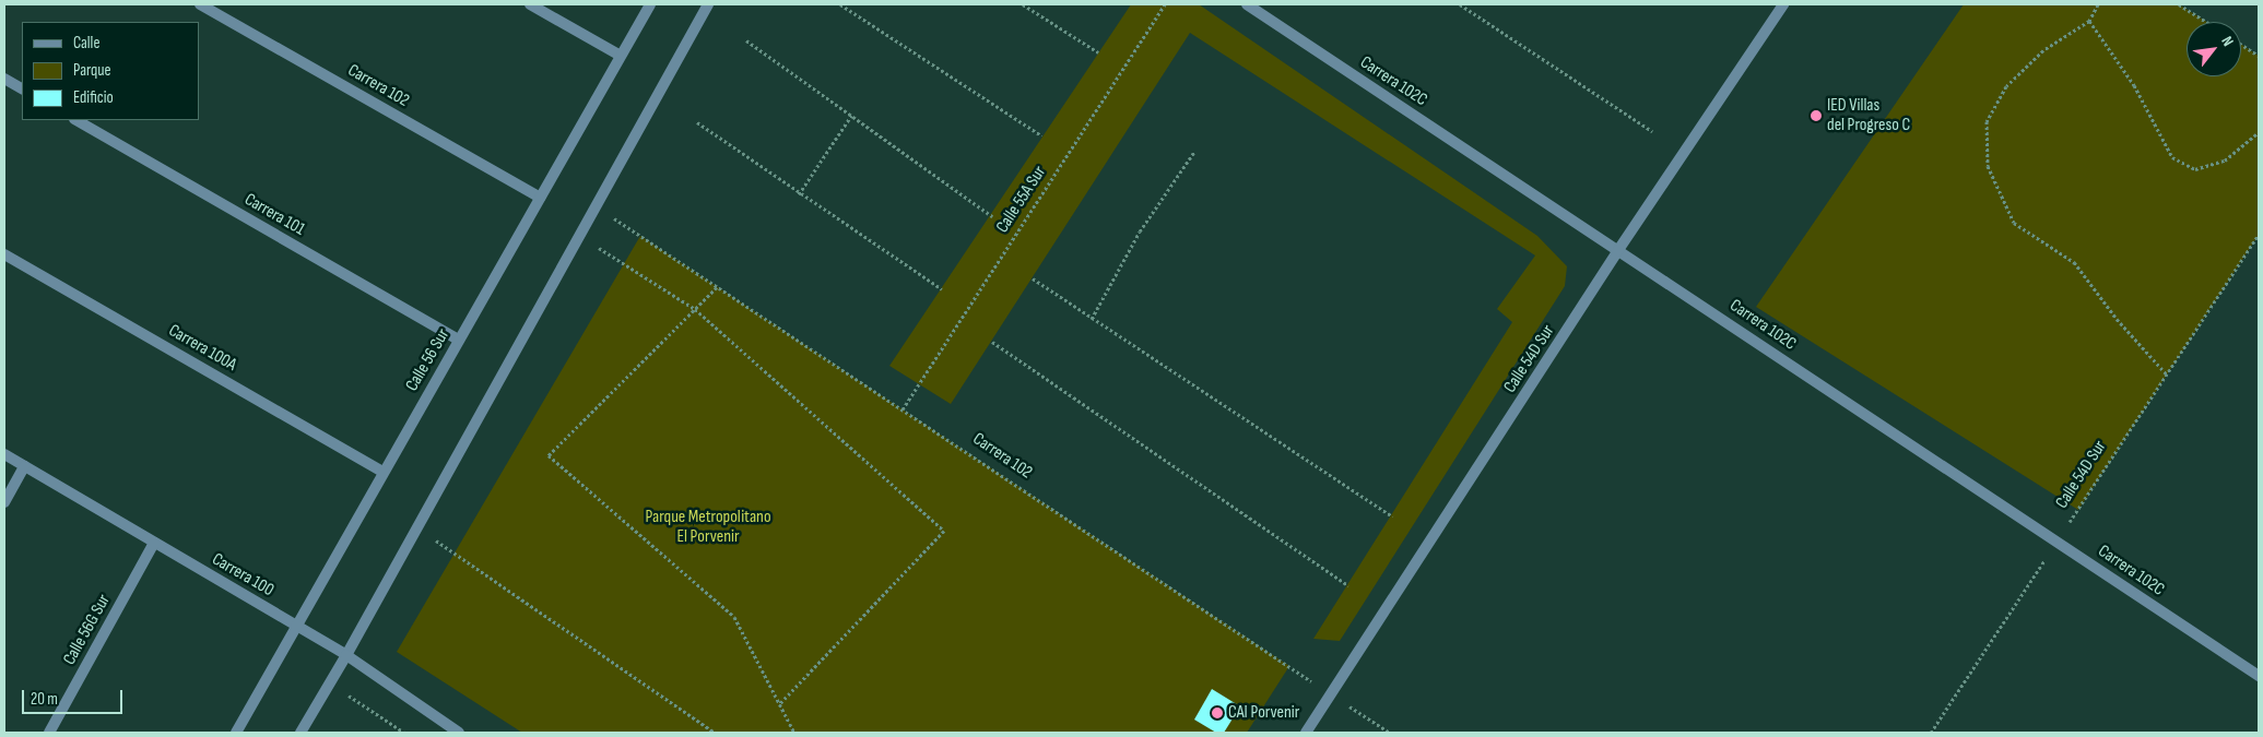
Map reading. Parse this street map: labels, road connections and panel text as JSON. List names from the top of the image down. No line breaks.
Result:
{"streets":{"street":["Carrera 102C","Carrera 102","Carrera 101","Carrera 100A","Calle 54D Sur","Calle 56 Sur","Carrera 100","Calle 56G Sur"],"path":["Calle 55A Sur"]},"crossings":[["Carrera 102C","Calle 54D Sur"],["Carrera 102","Calle 55A Sur"],["Carrera 102","Calle 54D Sur"],["Carrera 102","Calle 56 Sur"],["Carrera 101","Calle 56 Sur"],["Carrera 100A","Calle 56 Sur"],["Calle 56 Sur","Carrera 100"],["Carrera 100","Calle 56G Sur"]],"parks":["Parque Metropolitano El Porvenir"],"places":["IED Villas del Progreso C","CAI Porvenir"],"legend":["Calle","Parque","Edificio"],"scale_bar":"20 m","north":"top right"}
